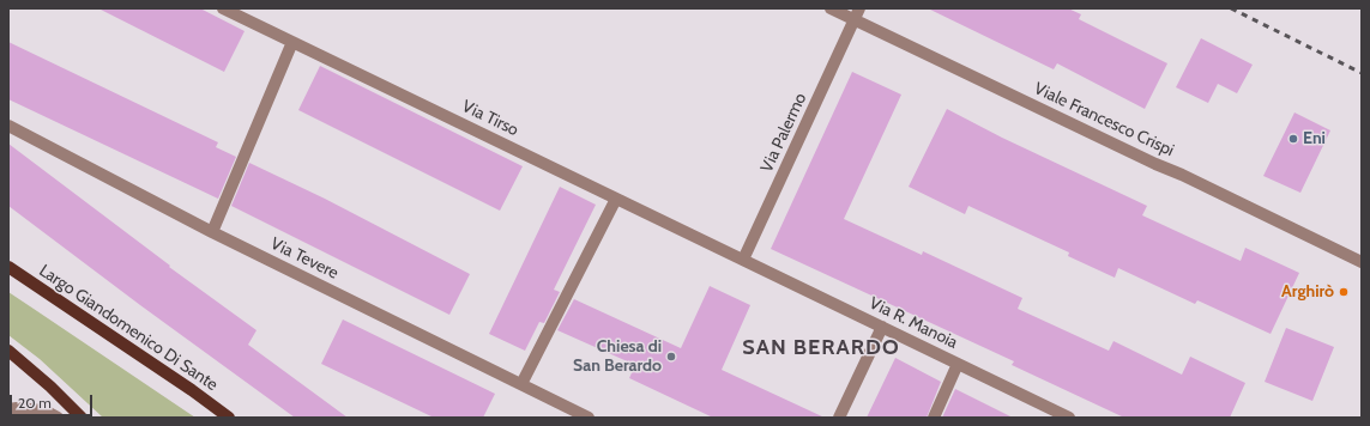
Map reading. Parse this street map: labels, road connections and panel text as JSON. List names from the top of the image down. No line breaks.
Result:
{"streets":{"main road":["Largo Giandomenico Di Sante"],"street":["Via Tirso","Viale Francesco Crispi","Via Palermo","Via Tevere","Via R. Manoia"]},"crossings":[["Via Tirso","Via Palermo"],["Via Tirso","Via R. Manoia"],["Viale Francesco Crispi","Via Palermo"],["Via Palermo","Via R. Manoia"]],"districts":["SAN BERARDO"],"places":["Eni","Arghirò","Chiesa di San Berardo"],"scale_bar":"20 m"}
